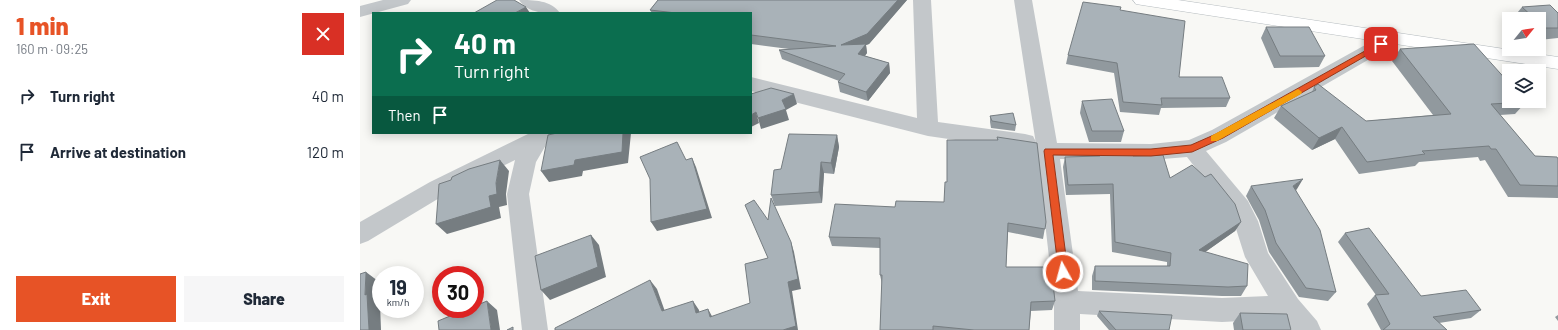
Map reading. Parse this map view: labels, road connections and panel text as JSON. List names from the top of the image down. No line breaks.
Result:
{"north":"top right","page":{"heading":["1 min","160 m · 09:25"],"turn":["40 m","Turn right"],"list":[{"name":"Turn right","value":"40 m"},{"name":"Arrive at destination","value":"120 m"}],"then":"Then","speed":"19 km/h","limit":"30","buttons":["Exit","Share"]}}
